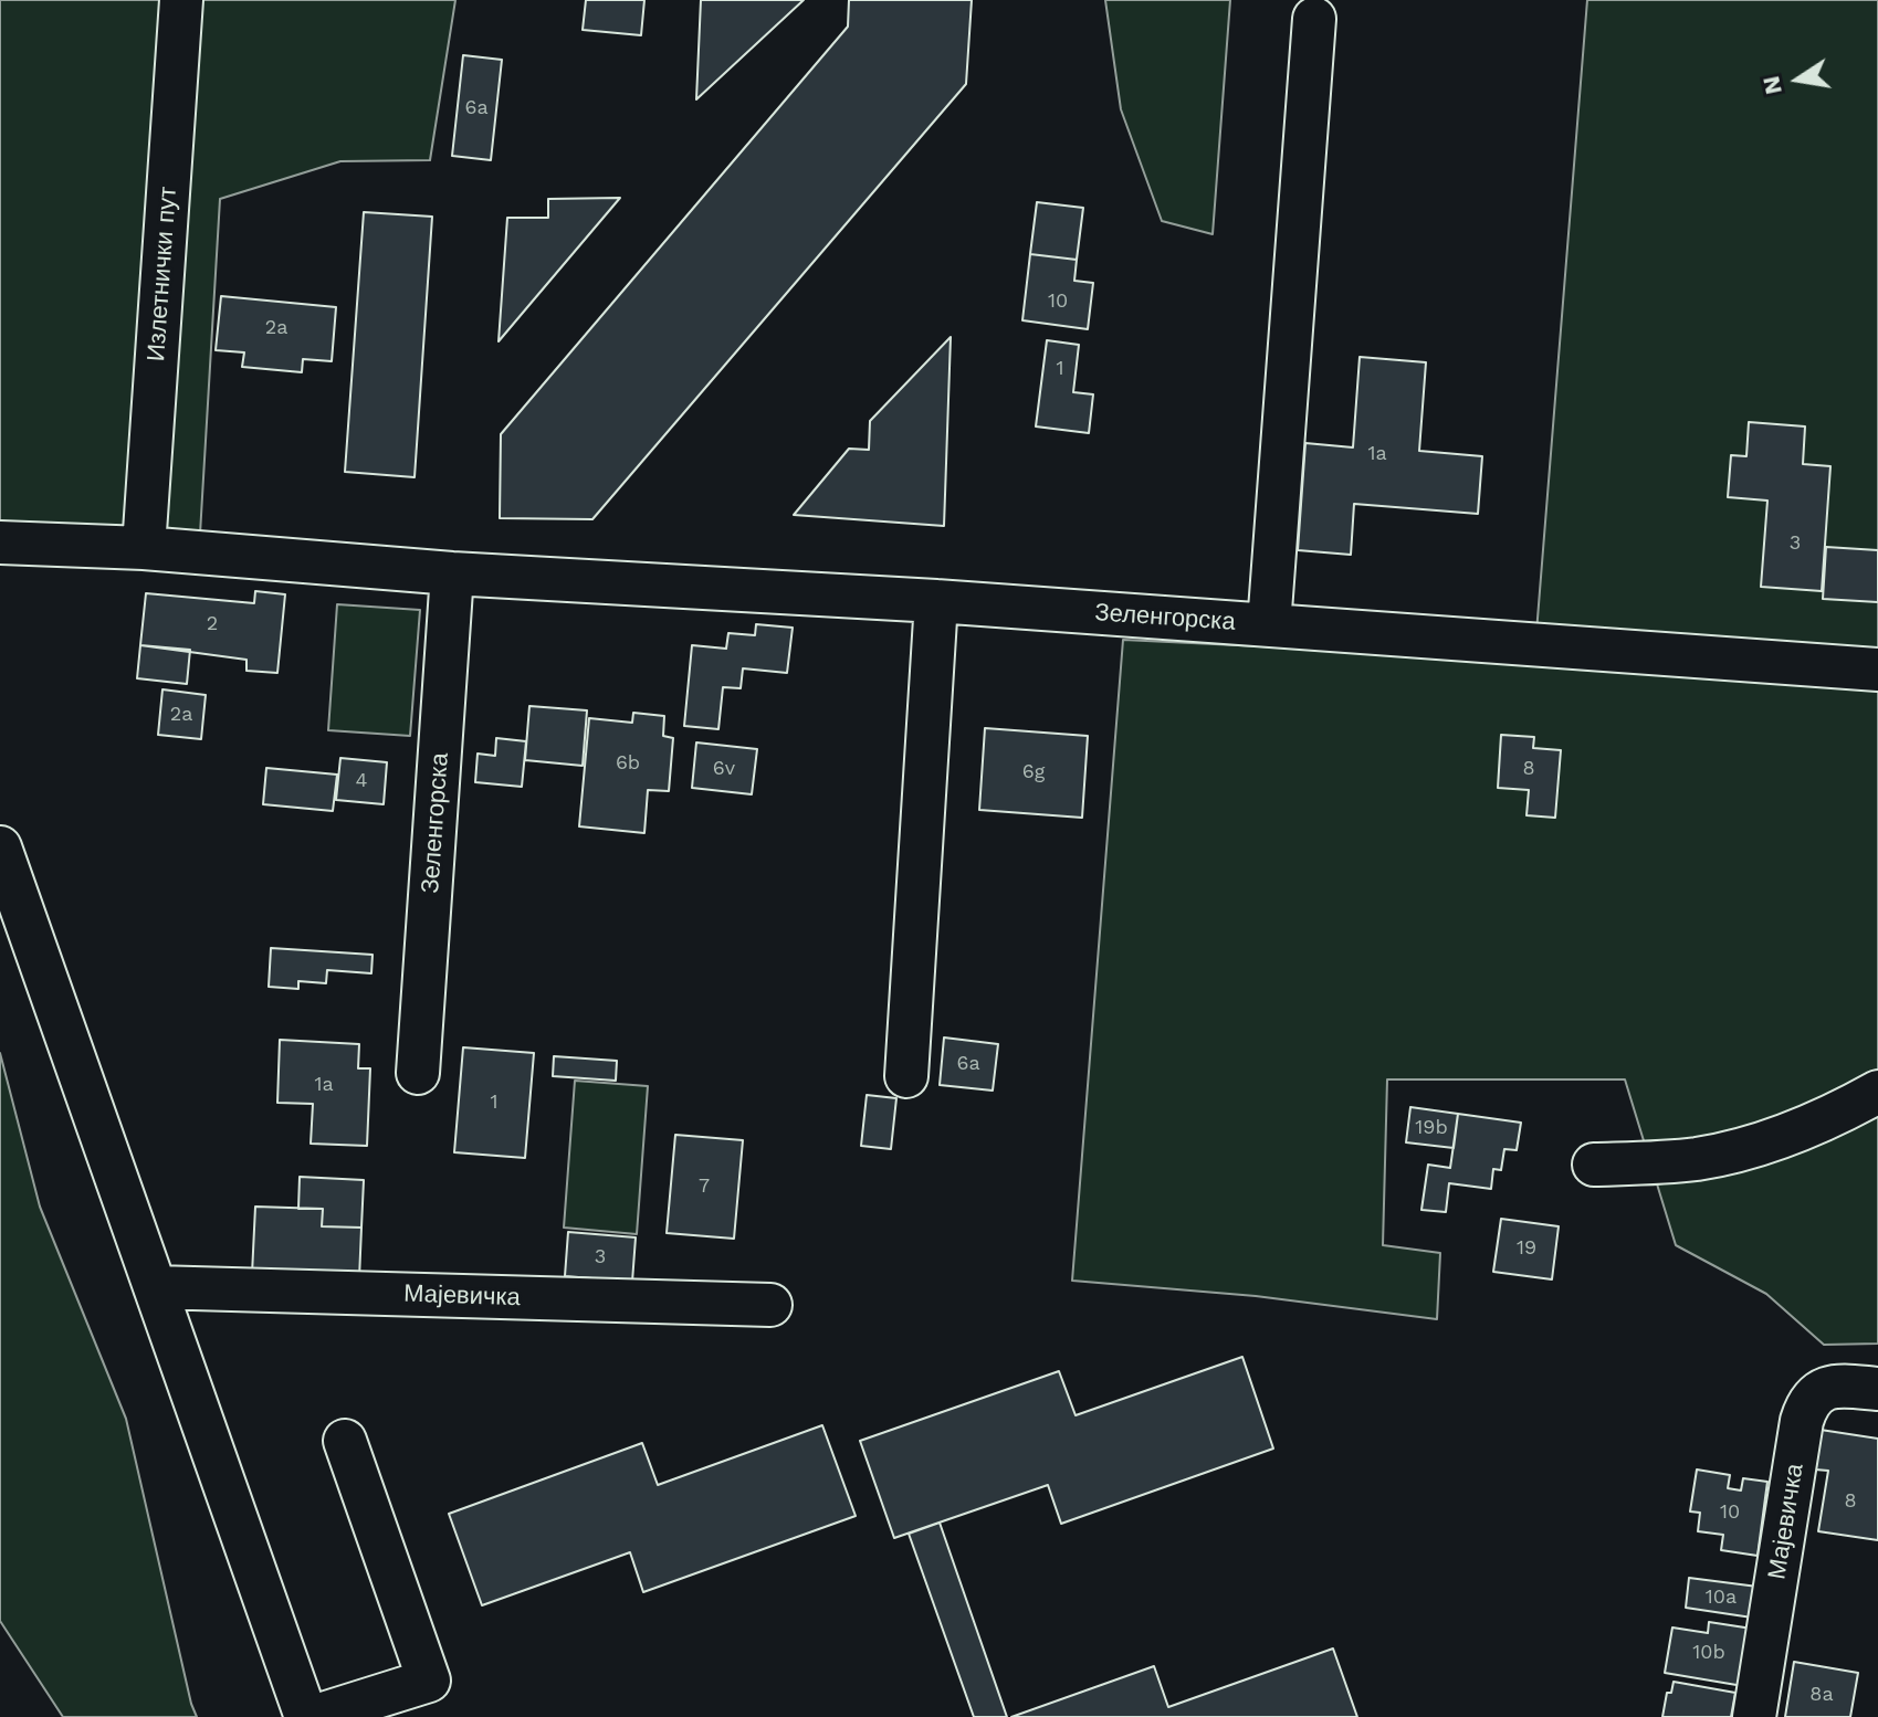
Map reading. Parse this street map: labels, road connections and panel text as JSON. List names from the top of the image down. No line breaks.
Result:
{"streets":{"street":["Излетнички пут","Зеленгорска","Мајевичка"]},"crossings":[["Излетнички пут","Зеленгорска"]],"house_numbers":["6a","10","2a","1","1a","3","2","2a","6b","6v","8","6g","4","6a","1a","1","19b","7","19","3","8","10","10a","10b","8a"],"north":"left"}
